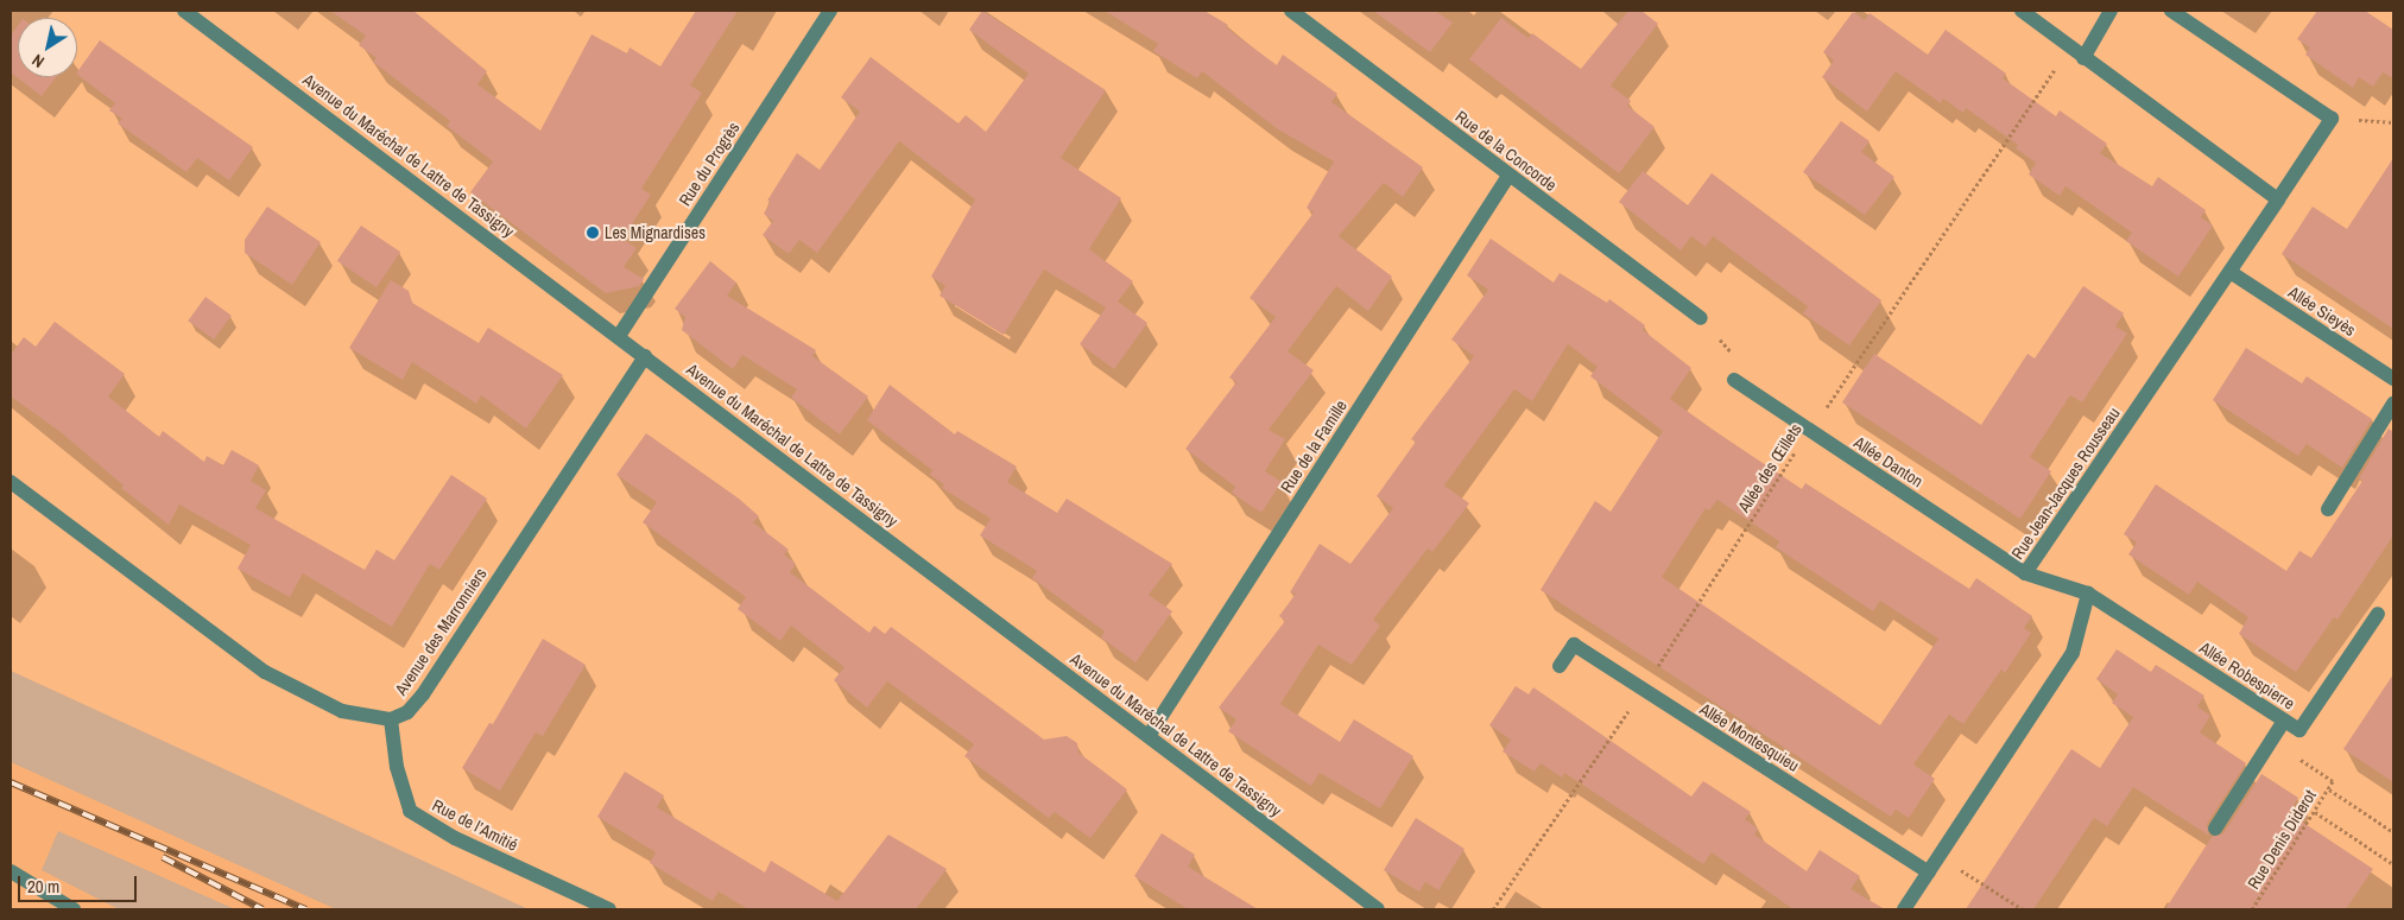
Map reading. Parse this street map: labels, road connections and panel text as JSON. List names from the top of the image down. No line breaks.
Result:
{"streets":{"street":["Rue de la Concorde","Avenue du Maréchal de Lattre de Tassigny","Rue du Progrès","Allée Sieyès","Rue de la Famille","Allée Danton","Rue Jean-Jacques Rousseau","Avenue des Marronniers","Allée Robespierre","Allée Montesquieu","Rue de l’Amitié"],"path":["Allée des Œillets","Rue Denis Diderot"]},"crossings":[["Rue de la Concorde","Rue de la Famille"],["Avenue du Maréchal de Lattre de Tassigny","Rue du Progrès"],["Avenue du Maréchal de Lattre de Tassigny","Rue de la Famille"],["Avenue du Maréchal de Lattre de Tassigny","Avenue des Marronniers"],["Allée Sieyès","Rue Jean-Jacques Rousseau"],["Allée Danton","Allée des Œillets"],["Allée Danton","Rue Jean-Jacques Rousseau"],["Allée des Œillets","Allée Montesquieu"],["Rue Jean-Jacques Rousseau","Allée Robespierre"],["Avenue des Marronniers","Rue de l’Amitié"]],"places":["Les Mignardises"],"scale_bar":"20 m","north":"bottom left"}
